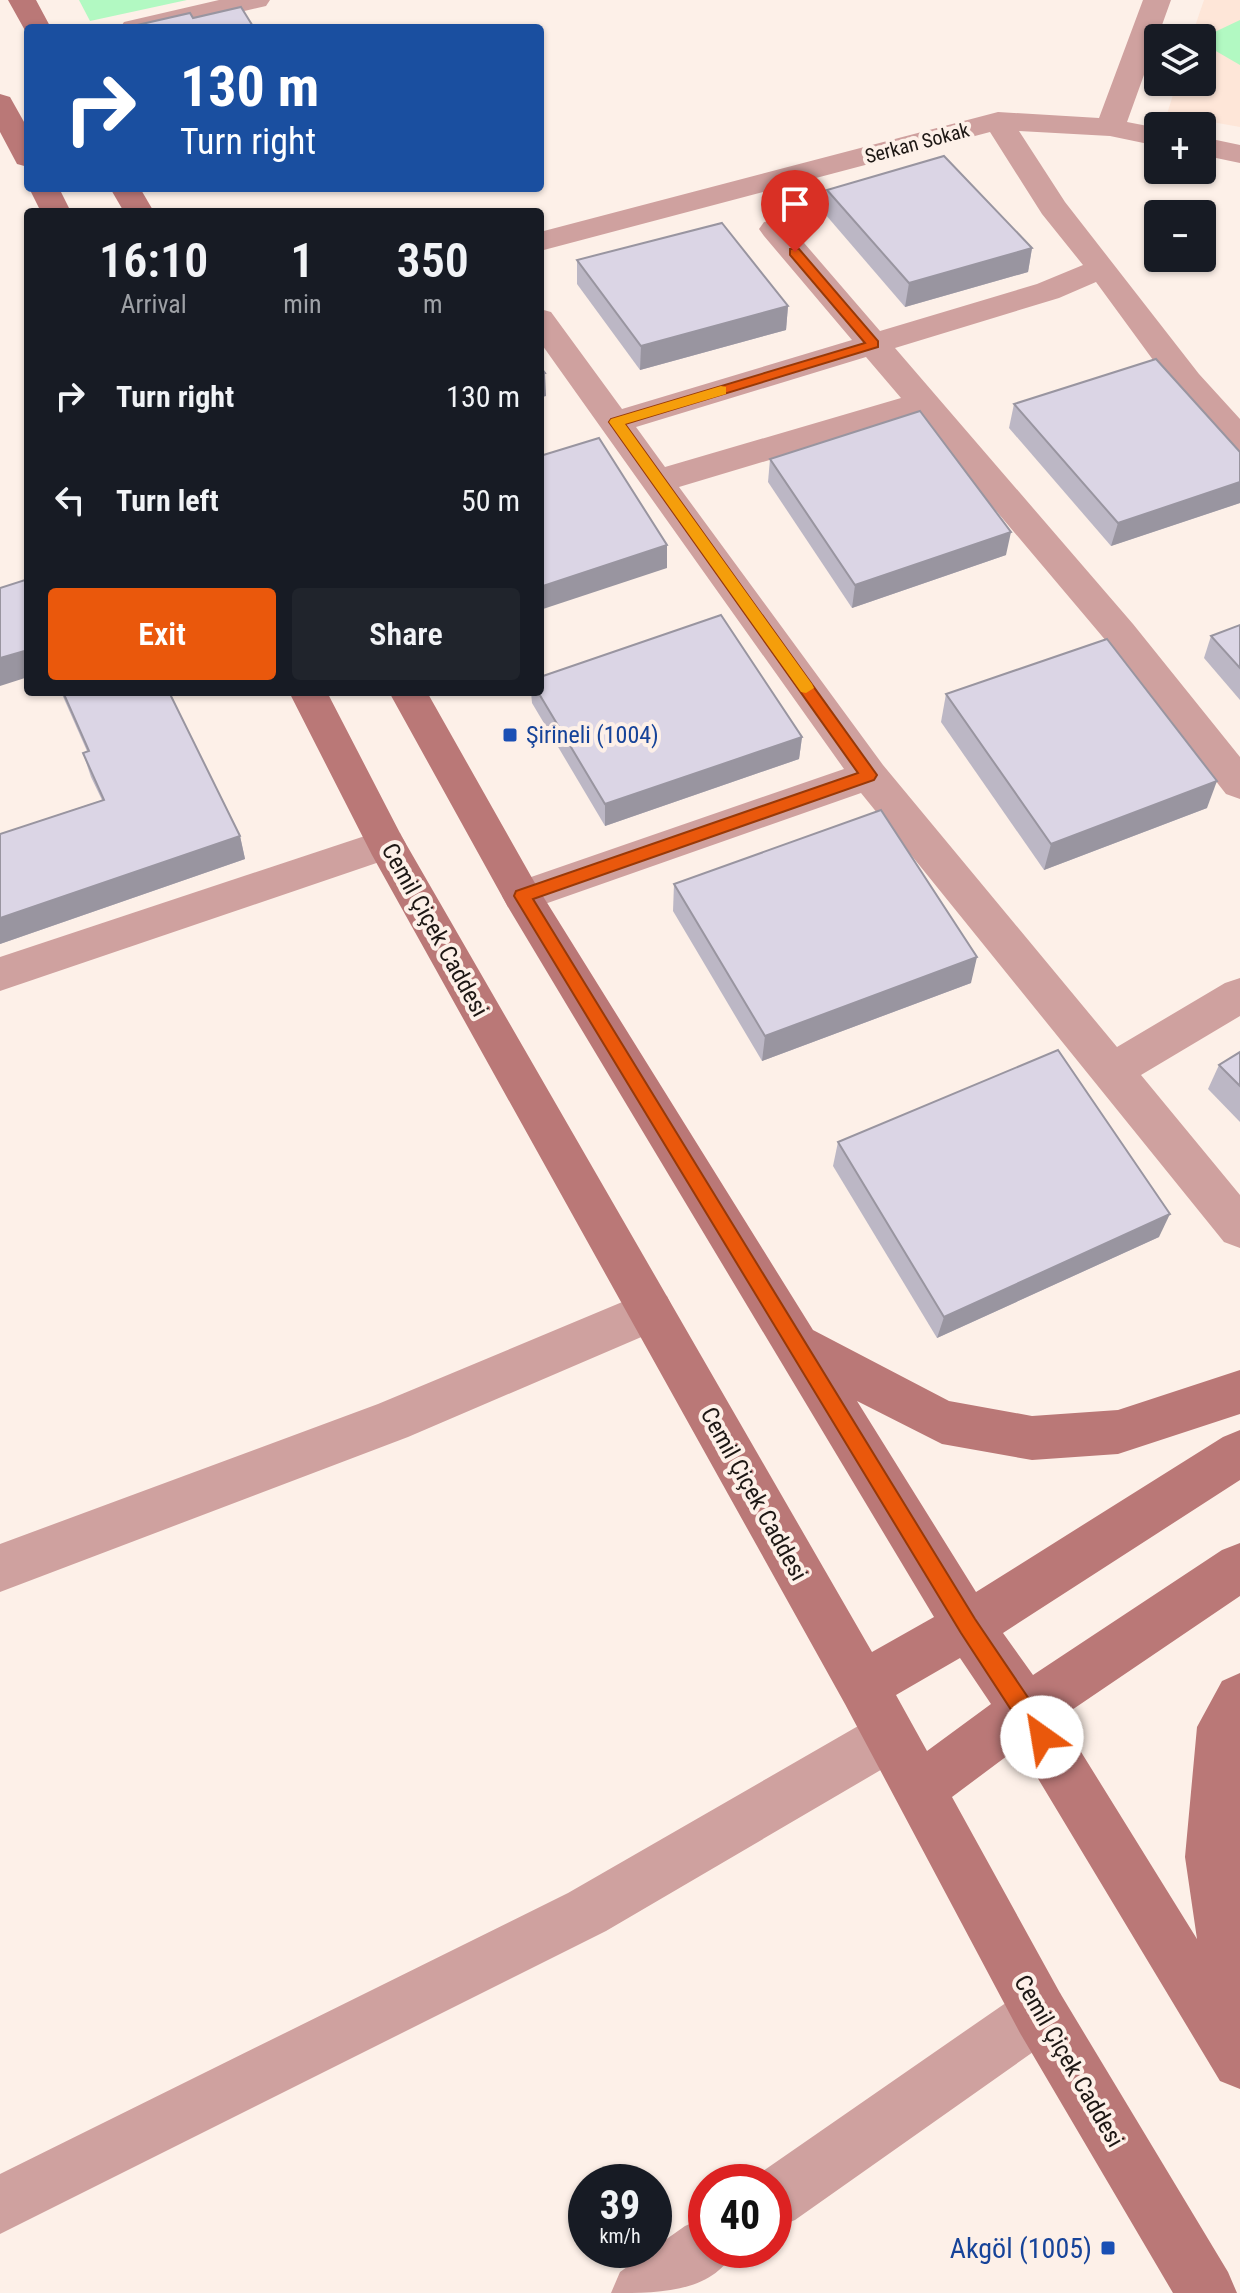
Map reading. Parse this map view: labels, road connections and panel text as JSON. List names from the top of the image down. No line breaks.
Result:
{"streets":{"street":["Serkan Sokak","Cemil Çiçek Caddesi"]},"places":{"transit":["Şirineli (1004)","Akgöl (1005)"]},"page":{"map_buttons":["+","−"],"turn":["130 m","Turn right"],"eta":["16:10","Arrival","1","min","350","m"],"list":[{"name":"Turn right","value":"130 m"},{"name":"Turn left","value":"50 m"}],"buttons":["Exit","Share"],"speed":"39 km/h","limit":"40"}}
